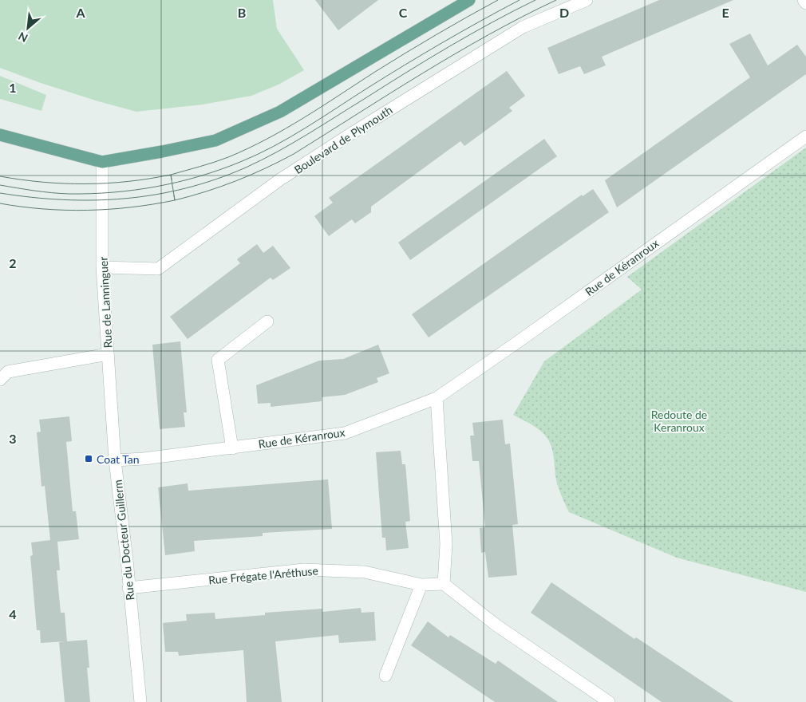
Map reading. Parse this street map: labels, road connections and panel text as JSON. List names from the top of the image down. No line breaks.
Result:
{"streets":{"street":["Boulevard de Plymouth","Rue de Kéranroux","Rue de Lanninguer","Rue du Docteur Guillerm","Rue Frégate l'Aréthuse"]},"crossings":[["Boulevard de Plymouth","Rue de Lanninguer"],["Rue de Kéranroux","Rue du Docteur Guillerm"],["Rue de Lanninguer","Rue du Docteur Guillerm"],["Rue du Docteur Guillerm","Rue Frégate l'Aréthuse"]],"parks":["Redoute de Keranroux"],"places":{"transit":["Coat Tan"]},"north":"bottom left","grid":{"columns":["A","B","C","D","E"],"rows":["1","2","3","4"]}}
